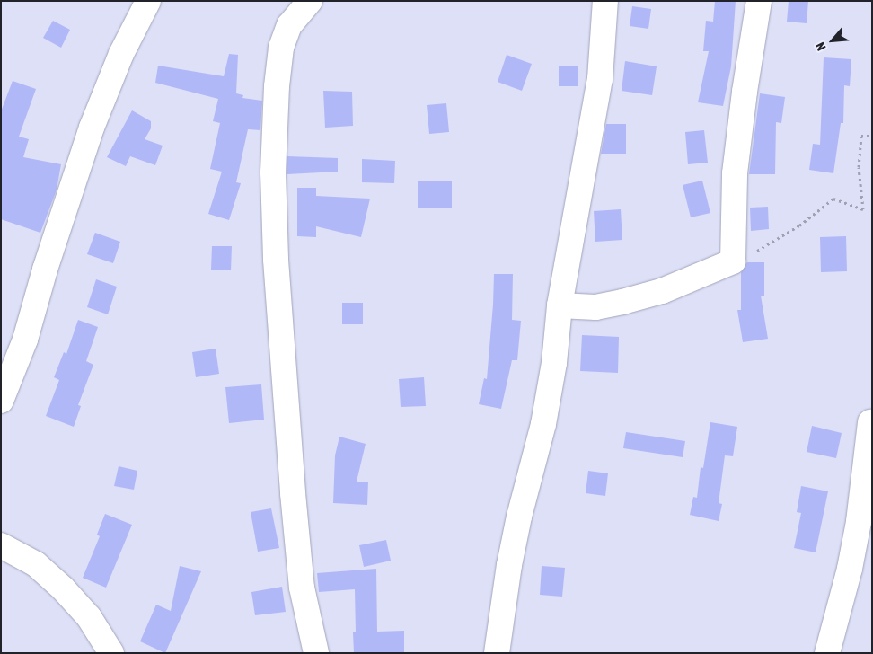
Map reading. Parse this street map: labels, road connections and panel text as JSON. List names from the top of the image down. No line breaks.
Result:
{"north":"bottom left"}
